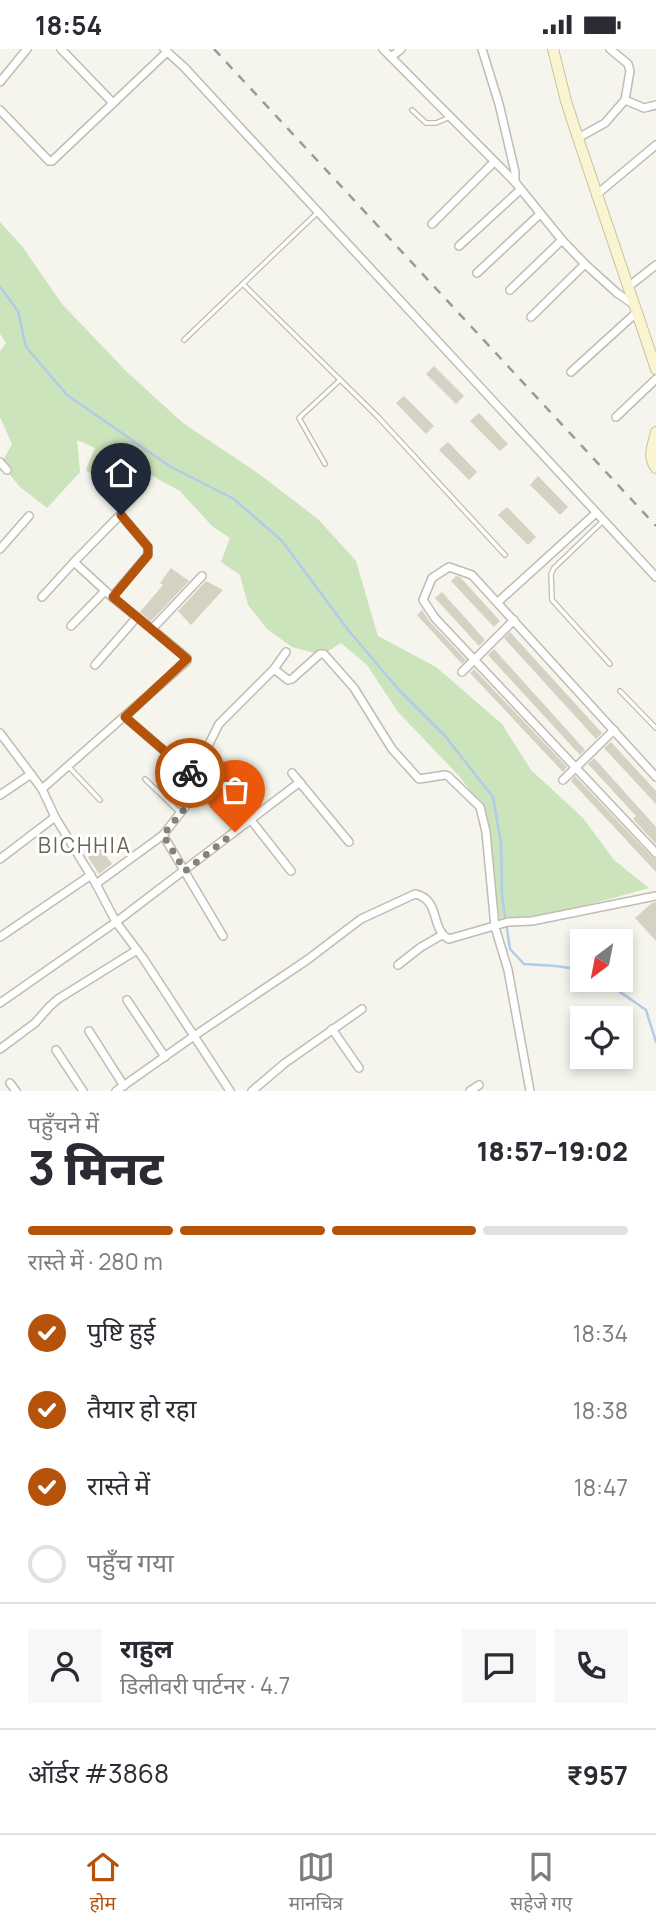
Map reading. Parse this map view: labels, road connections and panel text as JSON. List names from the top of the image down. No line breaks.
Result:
{"districts":["BICHHIA"],"north":"bottom left","page":{"status":"18:54","heading":["3 मिनट","पहुँचने में","18:57–19:02"],"panel":["राहुल","डिलीवरी पार्टनर · 4.7","ऑर्डर #3868","₹957"],"bar":"रास्ते में · 280 m","list":[["पुष्टि हुई","18:34"],["तैयार हो रहा","18:38"],["रास्ते में","18:47"],"पहुँच गया"],"tabs":["होम","मानचित्र","सहेजे गए"]}}
